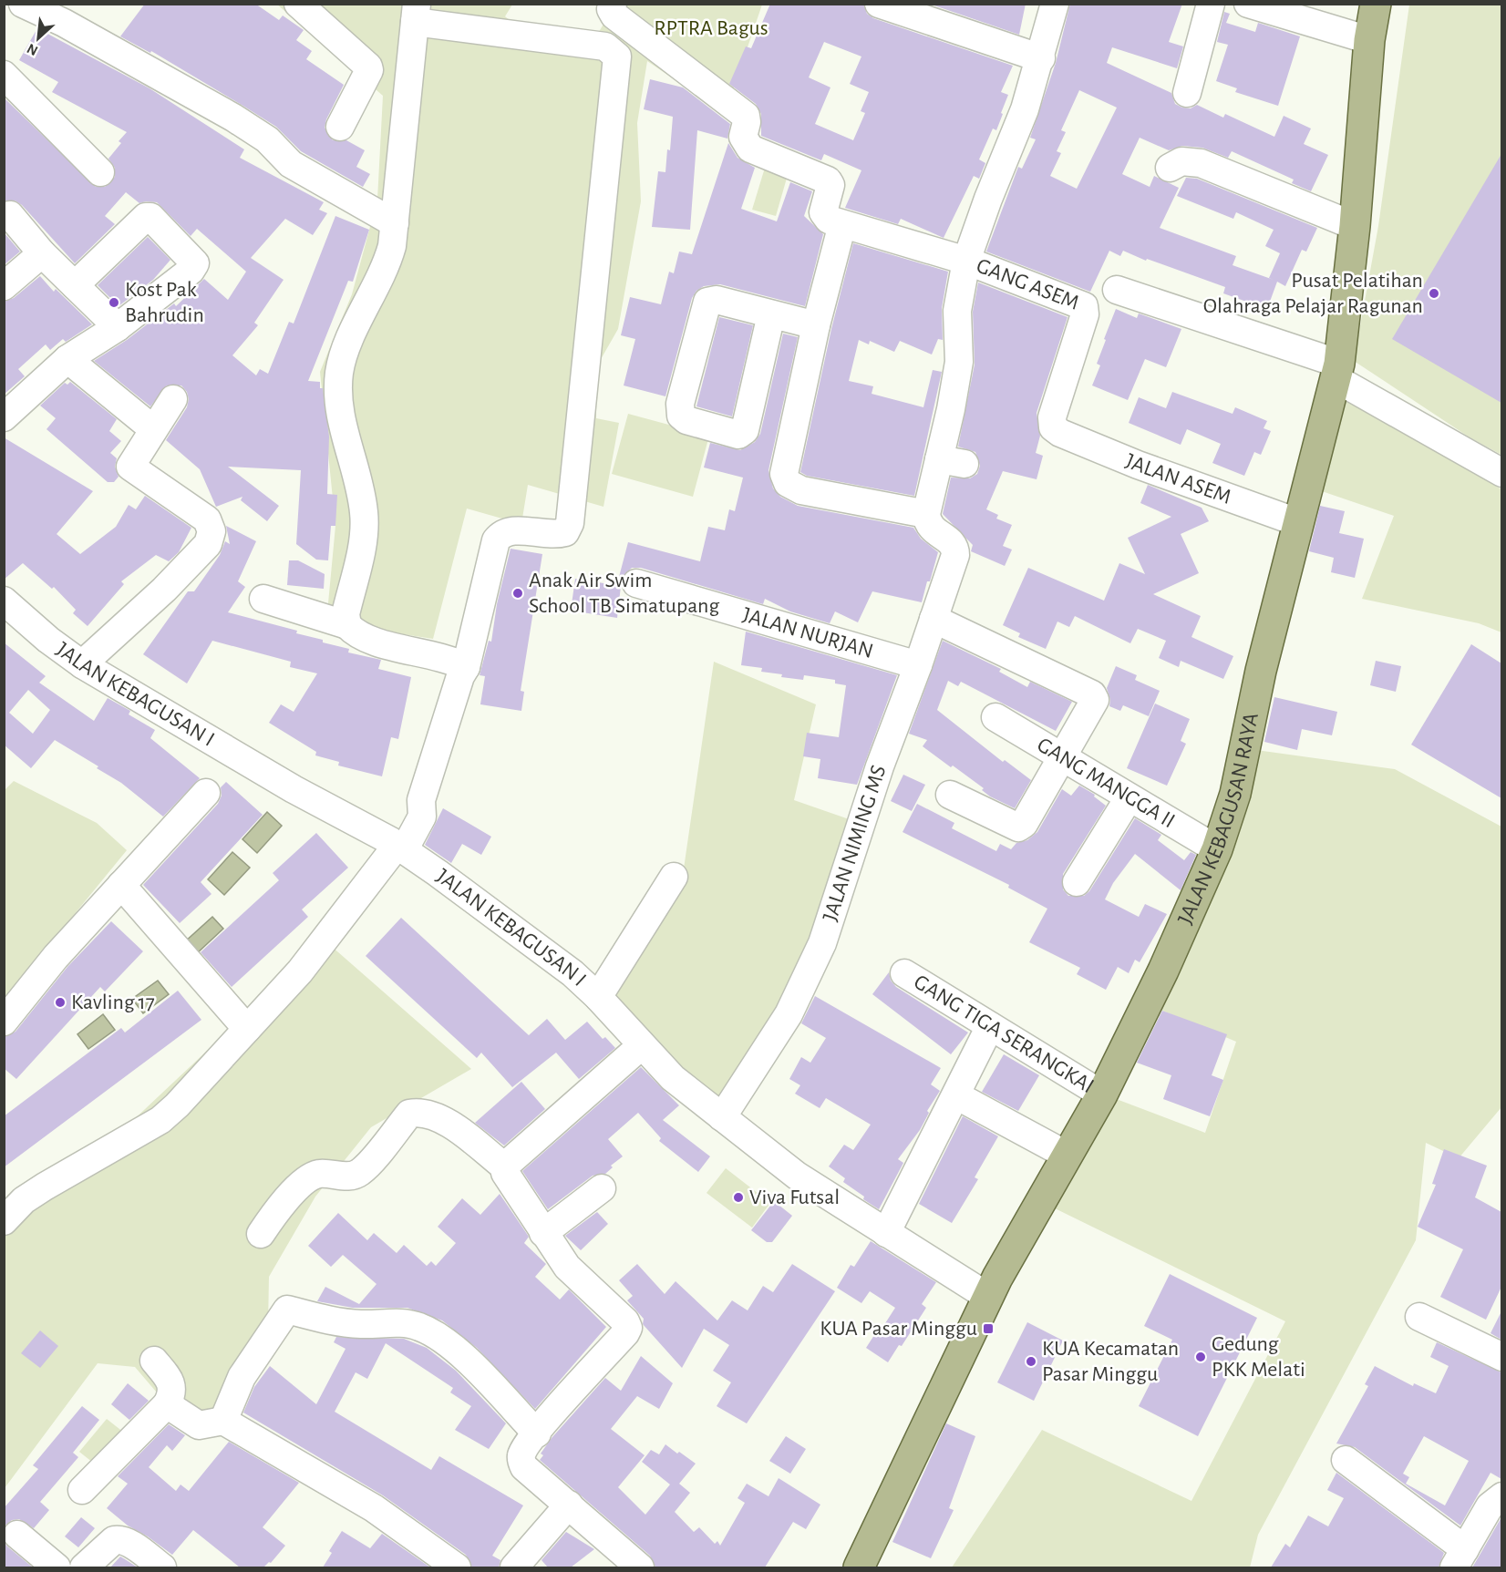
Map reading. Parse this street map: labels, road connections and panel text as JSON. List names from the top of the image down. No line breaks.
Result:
{"streets":{"main road":["JALAN KEBAGUSAN RAYA"],"street":["GANG ASEM","JALAN ASEM","JALAN NURJAN","JALAN KEBAGUSAN I","GANG MANGGA II","JALAN NIMING MS","GANG TIGA SERANGKAI"]},"crossings":[["GANG ASEM","JALAN ASEM"],["JALAN ASEM","JALAN KEBAGUSAN RAYA"],["JALAN NURJAN","JALAN NIMING MS"],["JALAN KEBAGUSAN I","JALAN KEBAGUSAN RAYA"],["JALAN KEBAGUSAN I","JALAN NIMING MS"],["GANG MANGGA II","JALAN KEBAGUSAN RAYA"],["JALAN KEBAGUSAN RAYA","GANG TIGA SERANGKAI"]],"parks":["RPTRA Bagus"],"places":{"other":["Pusat Pelatihan Olahraga Pelajar Ragunan","Kost Pak Bahrudin","Anak Air Swim School TB Simatupang","Kavling 17","Viva Futsal","Gedung PKK Melati","KUA Kecamatan Pasar Minggu"],"transit":["KUA Pasar Minggu"]},"north":"bottom left"}
